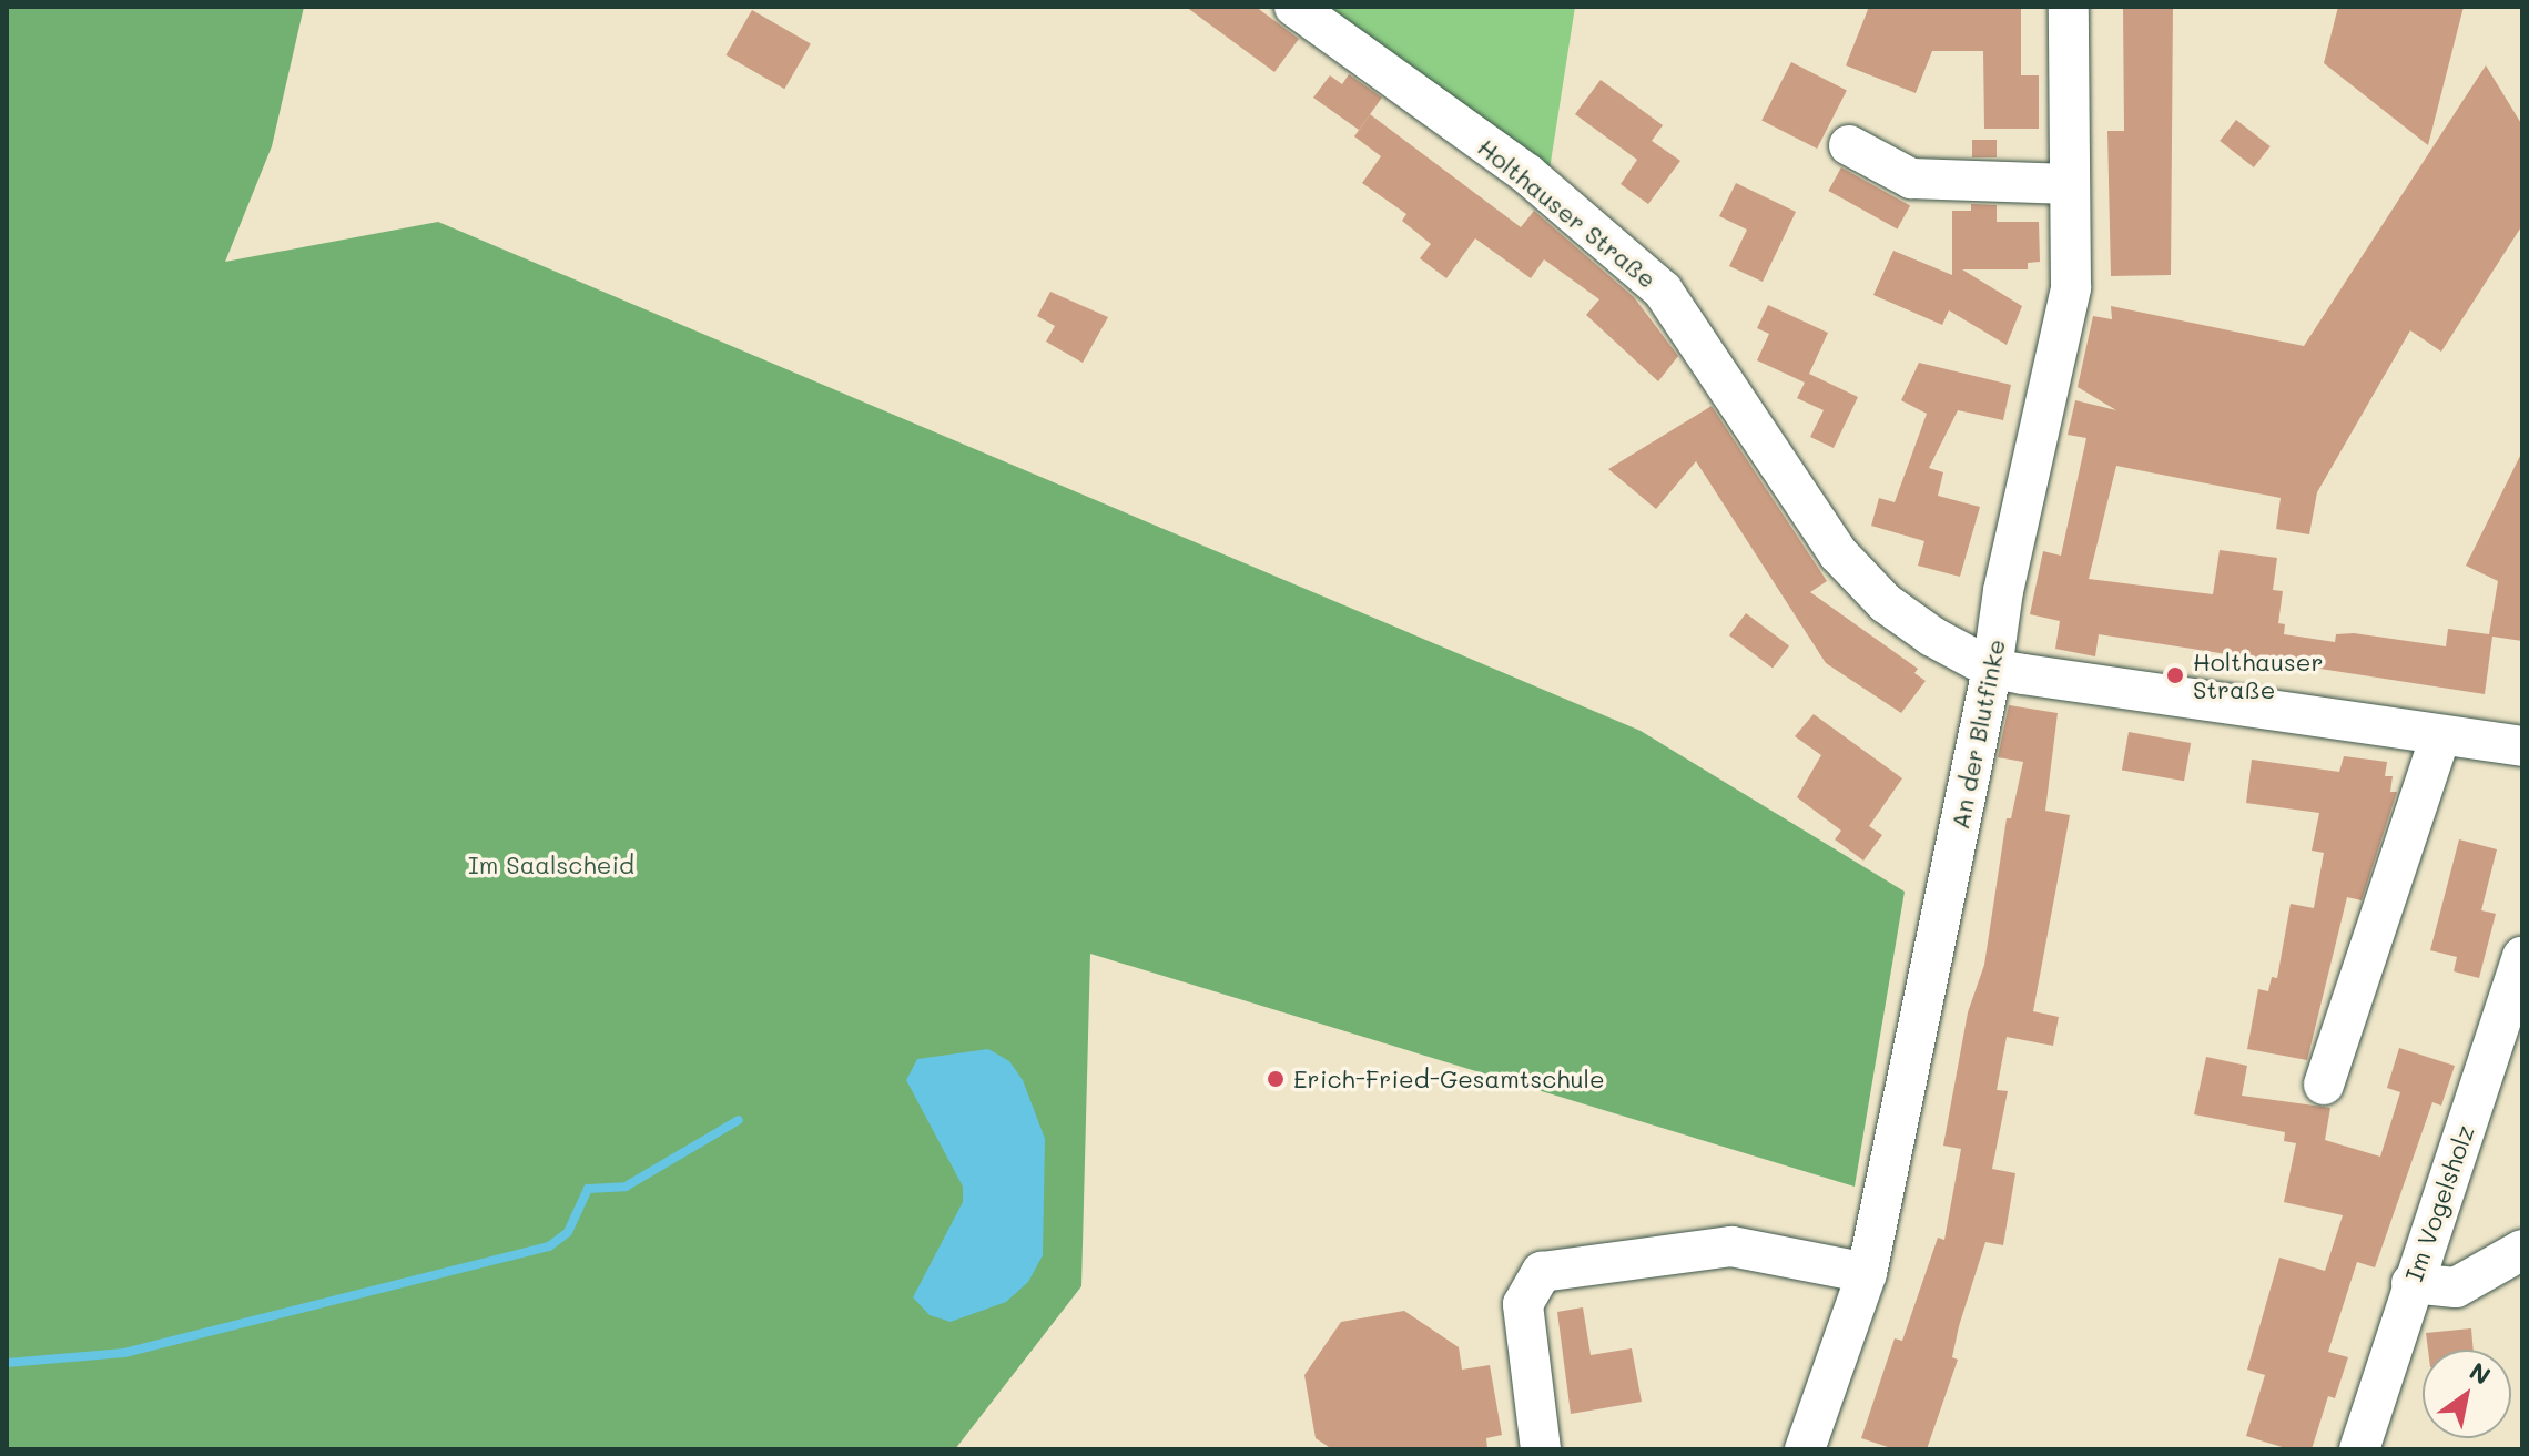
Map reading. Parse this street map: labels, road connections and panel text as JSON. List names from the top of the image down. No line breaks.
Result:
{"streets":{"street":["Holthauser Straße","An der Blutfinke","Im Vogelsholz"]},"crossings":[["Holthauser Straße","An der Blutfinke"]],"parks":["Im Saalscheid"],"places":["Holthauser Straße","Erich-Fried-Gesamtschule"],"north":"top right"}
